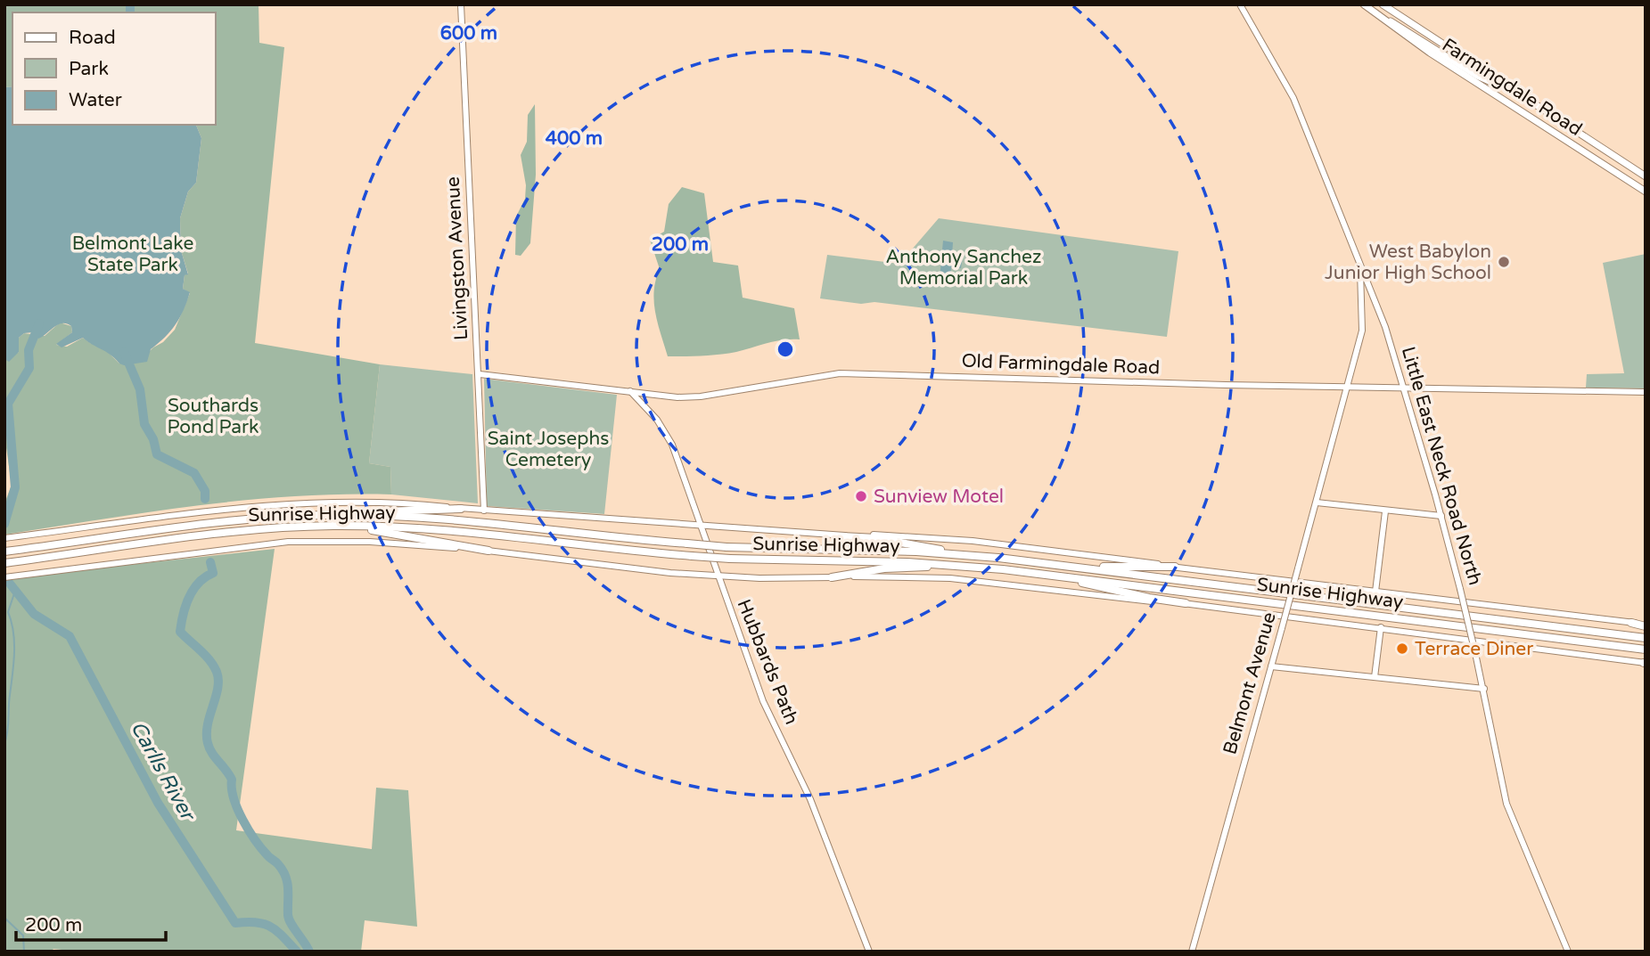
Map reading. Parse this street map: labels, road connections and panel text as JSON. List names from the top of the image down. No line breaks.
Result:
{"streets":{"highway":["Sunrise Highway"],"main road":["Farmingdale Road","Livingston Avenue","Old Farmingdale Road","Little East Neck Road North","Hubbards Path","Belmont Avenue"]},"crossings":[["Livingston Avenue","Old Farmingdale Road"],["Livingston Avenue","Sunrise Highway"],["Old Farmingdale Road","Little East Neck Road North"],["Old Farmingdale Road","Hubbards Path"],["Old Farmingdale Road","Belmont Avenue"],["Little East Neck Road North","Belmont Avenue"],["Sunrise Highway","Hubbards Path"]],"water":["Carlls River"],"parks":["Belmont Lake State Park","Anthony Sanchez Memorial Park","Southards Pond Park","Saint Josephs Cemetery"],"places":["West Babylon Junior High School","Sunview Motel","Terrace Diner"],"legend":["Road","Park","Water"],"scale_bar":"200 m","rings":["600 m","400 m","200 m"]}
